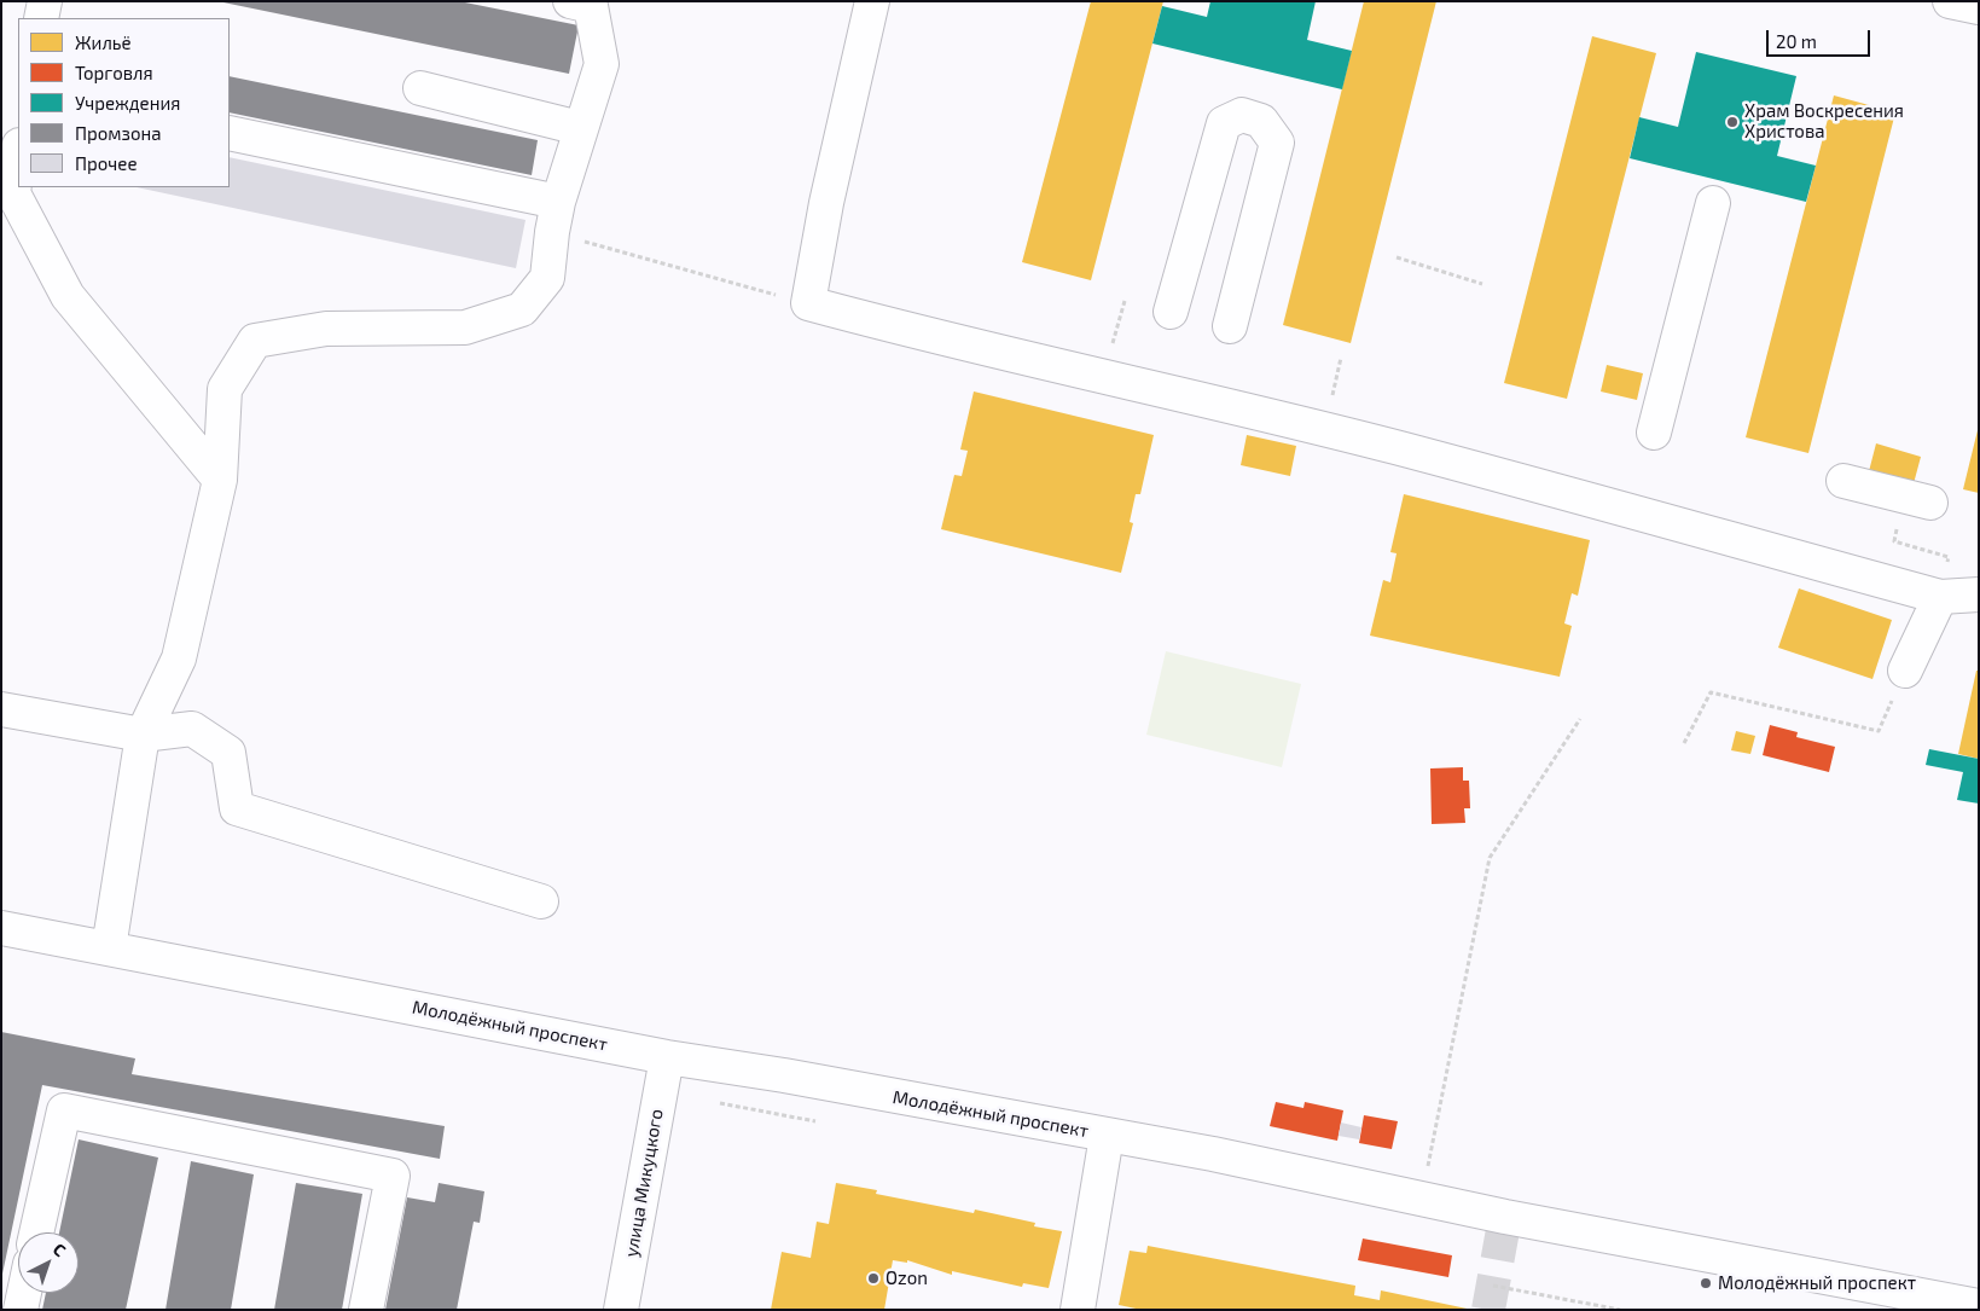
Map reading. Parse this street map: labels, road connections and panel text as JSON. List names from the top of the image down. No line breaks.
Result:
{"streets":{"street":["Молодёжный проспект","улица Микуцкого"]},"crossings":[["Молодёжный проспект","улица Микуцкого"]],"places":["Храм Воскресения Христова","Ozon","Молодёжный проспект"],"legend":["Жильё","Торговля","Учреждения","Промзона","Прочее"],"scale_bar":"20 m","north":"top right"}
